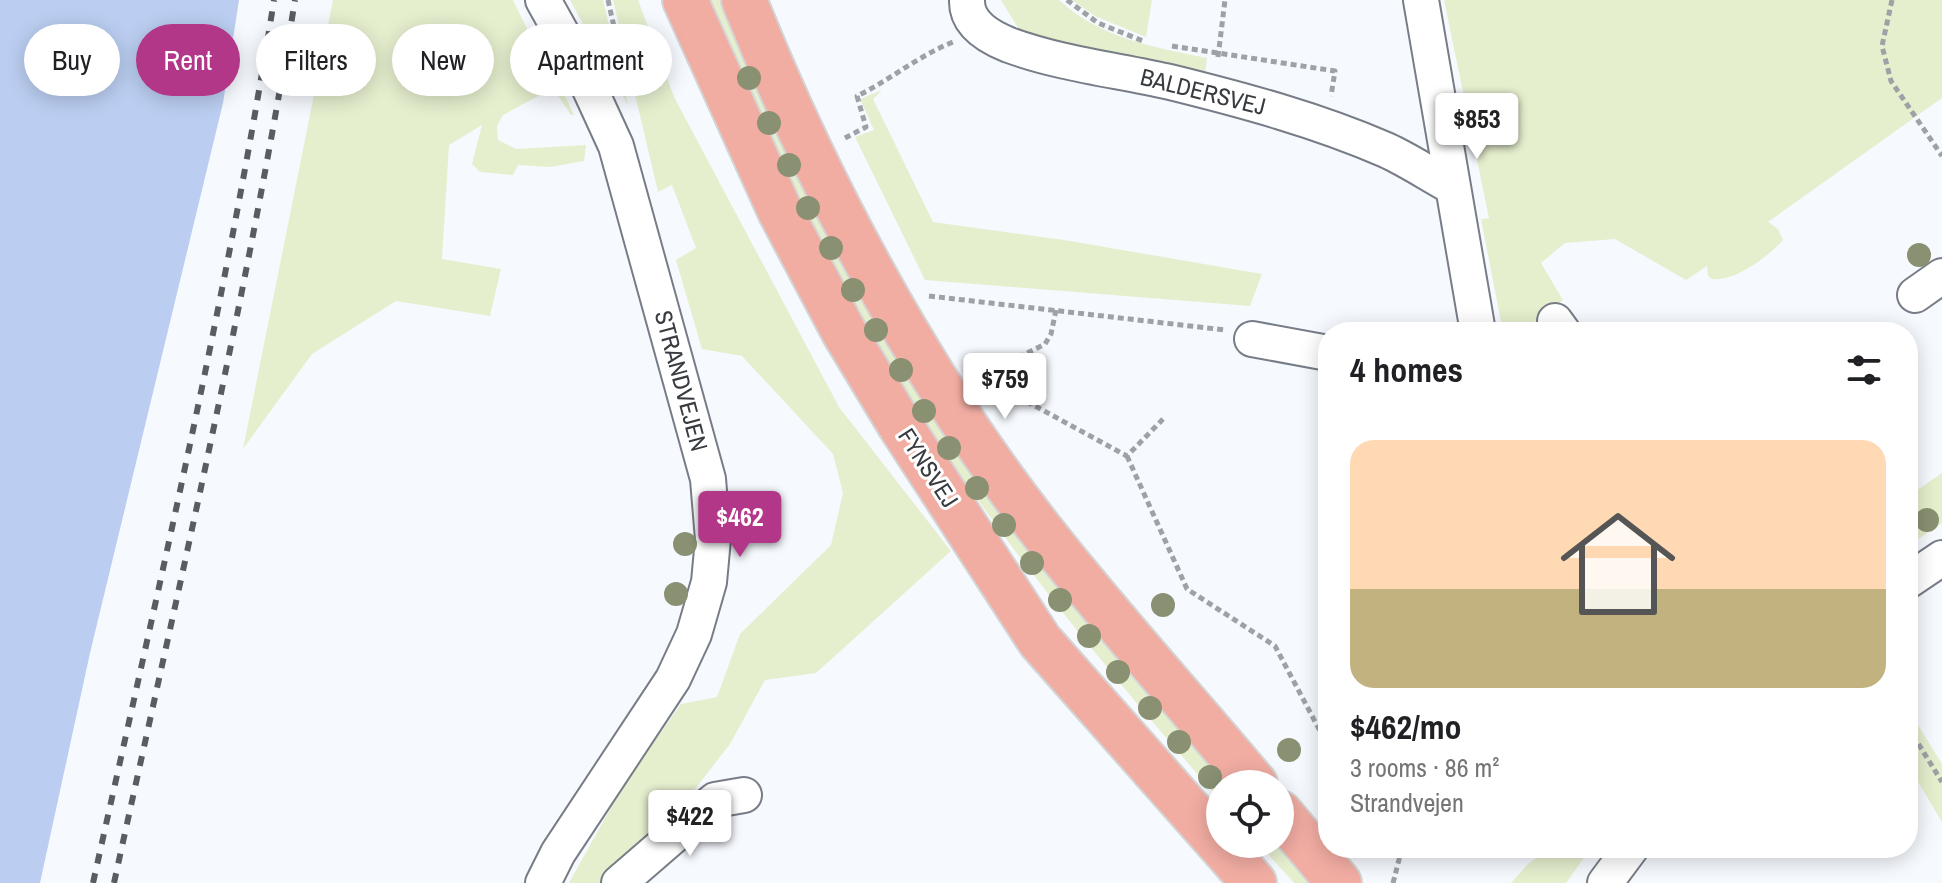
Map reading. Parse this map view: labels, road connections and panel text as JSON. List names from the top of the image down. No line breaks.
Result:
{"streets":{"main road":["FYNSVEJ"],"street":["BALDERSVEJ","STRANDVEJEN"]},"page":{"chip":["Buy","Rent","Filters","New","Apartment"],"price":["$853","$759","$462","$422"],"heading":"4 homes","list":[{"name":"$462/mo","note":"3 rooms · 86 m² · Strandvejen"}]}}
